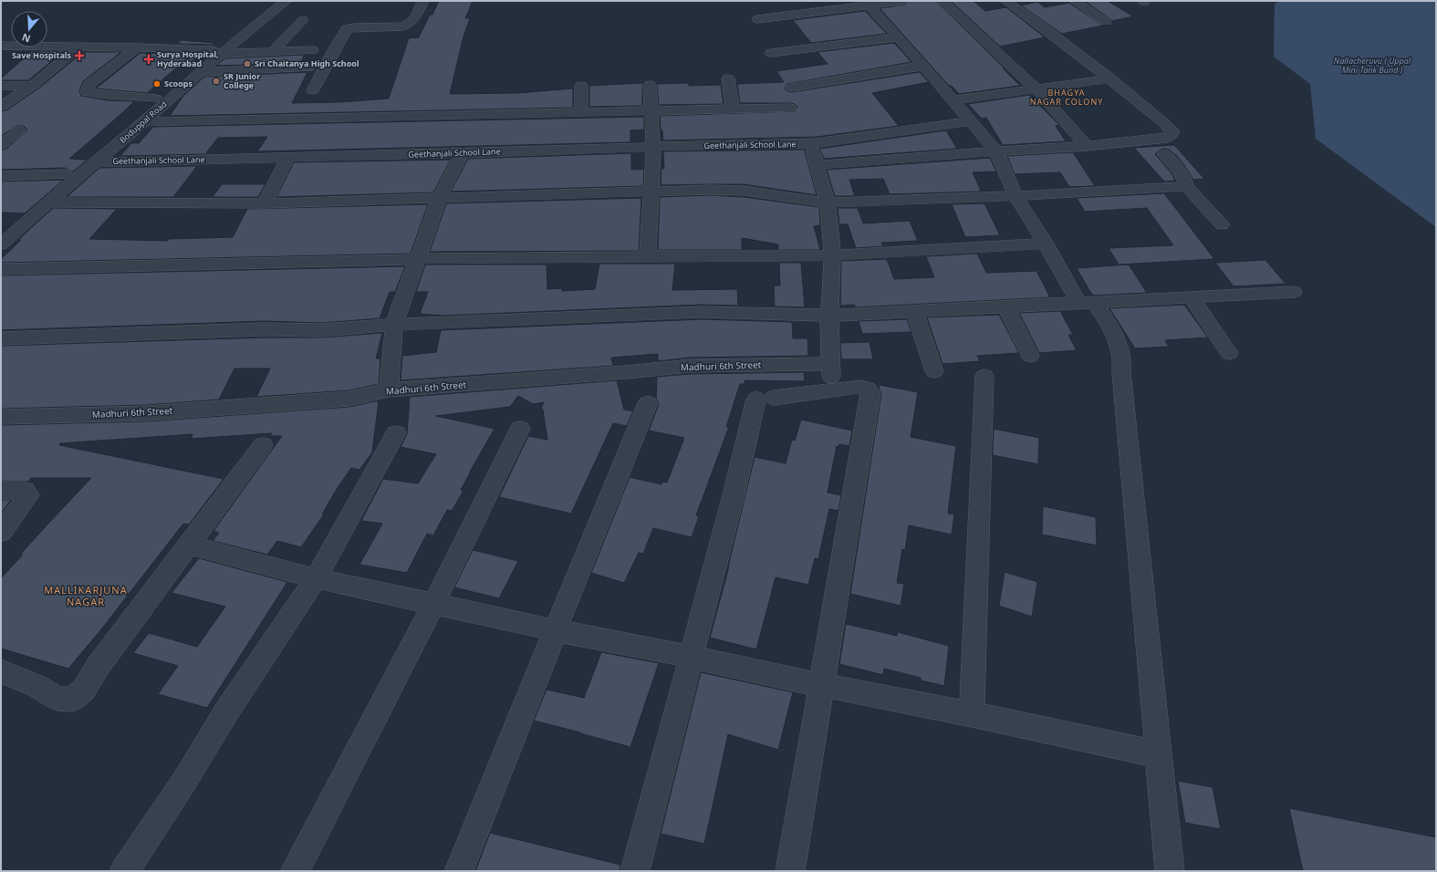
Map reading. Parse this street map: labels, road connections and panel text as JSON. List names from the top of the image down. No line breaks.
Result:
{"streets":{"street":["Boduppal Road","Geethanjali School Lane","Madhuri 6th Street"]},"crossings":[["Boduppal Road","Geethanjali School Lane"]],"districts":["BHAGYA NAGAR COLONY","MALLIKARJUNA NAGAR"],"water":["Nallacheruvu ( Uppal Mini Tank Bund )"],"places":{"health":["Save Hospitals","Surya Hospital, Hyderabad"],"other":["Sri Chaitanya High School","SR Junior College","Scoops"]},"north":"bottom"}
